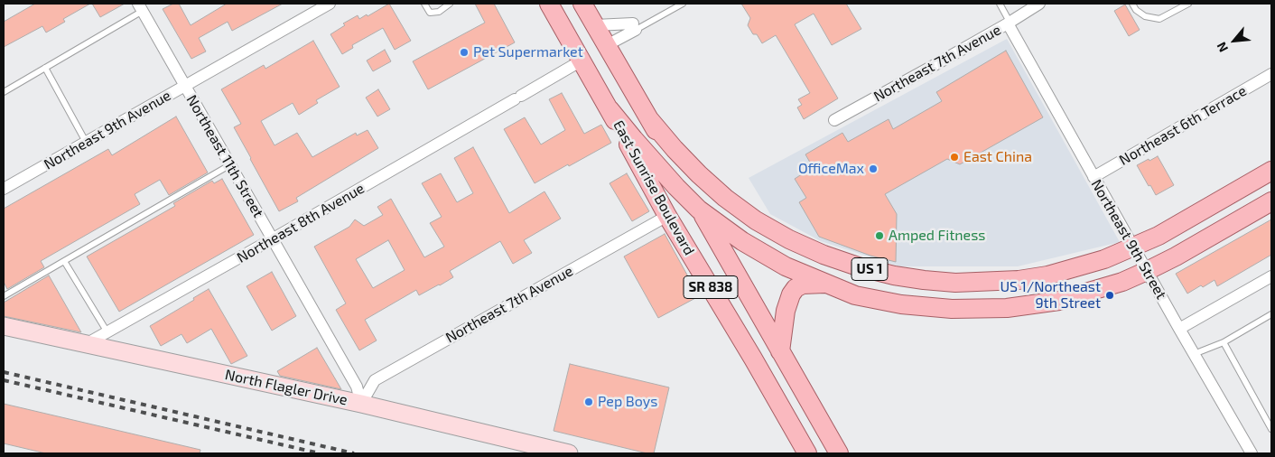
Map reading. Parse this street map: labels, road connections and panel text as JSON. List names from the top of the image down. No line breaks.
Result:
{"streets":{"main road":["East Sunrise Boulevard","US 1","SR 838"],"street":["Northeast 7th Avenue","Northeast 6th Terrace","Northeast 9th Avenue","Northeast 11th Street","Northeast 8th Avenue","Northeast 9th Street","North Flagler Drive"]},"crossings":[["Northeast 7th Avenue","Northeast 11th Street"],["Northeast 7th Avenue","East Sunrise Boulevard"],["Northeast 7th Avenue","Northeast 9th Street"],["Northeast 7th Avenue","North Flagler Drive"],["Northeast 6th Terrace","Northeast 9th Street"],["Northeast 9th Avenue","Northeast 11th Street"],["Northeast 11th Street","Northeast 8th Avenue"],["Northeast 11th Street","North Flagler Drive"],["East Sunrise Boulevard","US 1"],["Northeast 8th Avenue","North Flagler Drive"],["Northeast 9th Street","US 1"]],"places":["Pet Supermarket","East China","OfficeMax","Amped Fitness","US 1/Northeast 9th Street","Pep Boys"],"north":"bottom left"}
